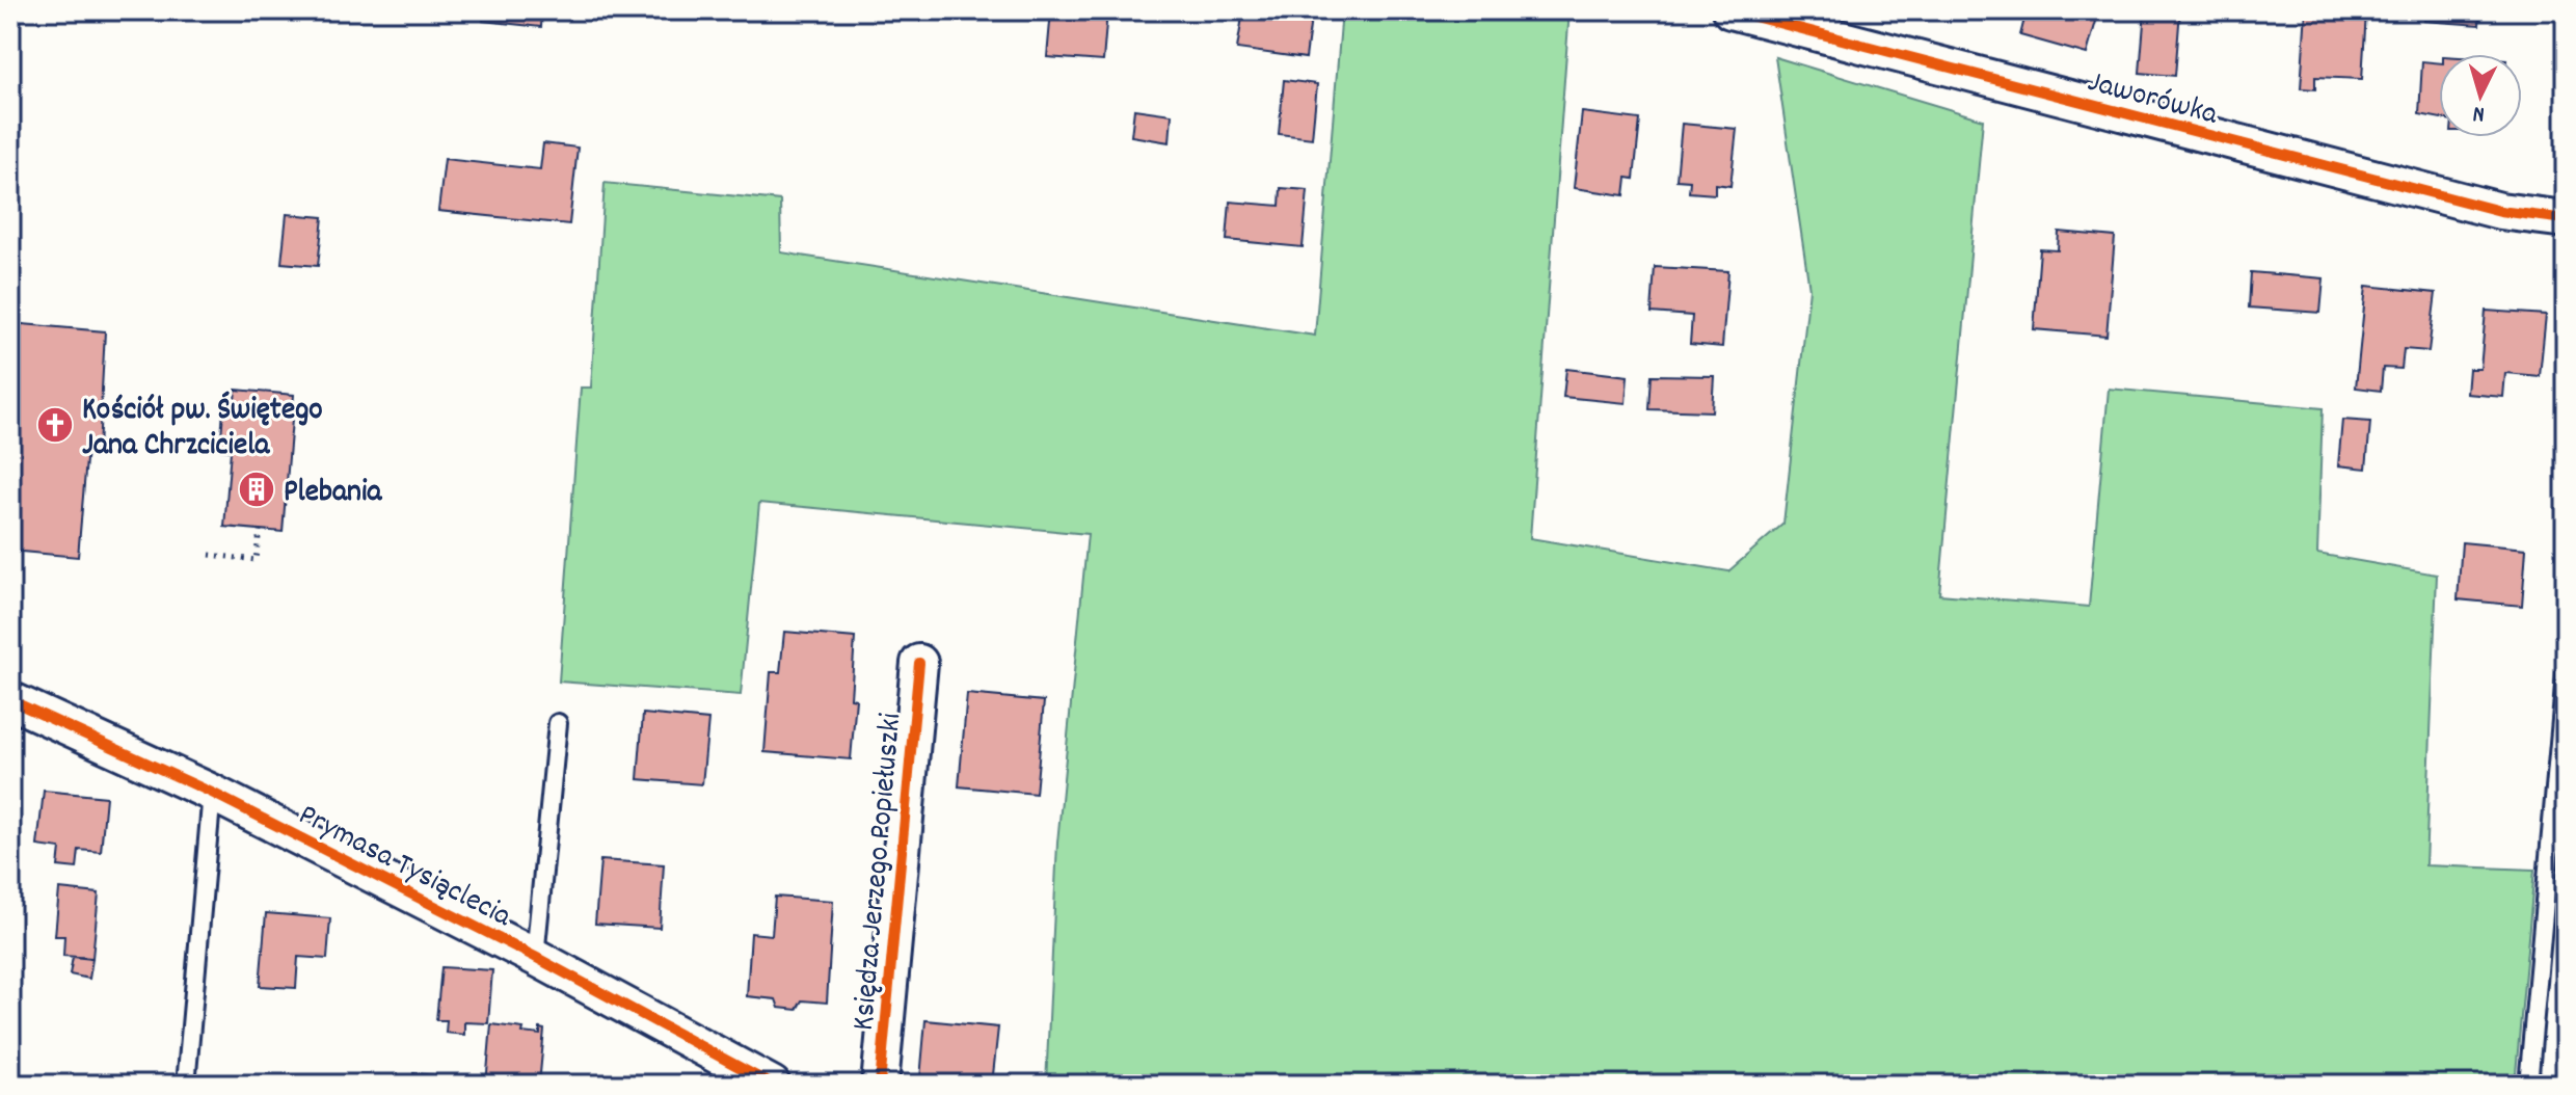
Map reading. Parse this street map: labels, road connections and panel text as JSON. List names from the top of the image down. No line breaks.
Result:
{"streets":{"street":["Jaworówka","Prymasa Tysiąclecia","Księdza Jerzego Popiełuszki"]},"places":{"church":["Kościół pw. Świętego Jana Chrzciciela"],"building":["Plebania"]},"north":"bottom"}
